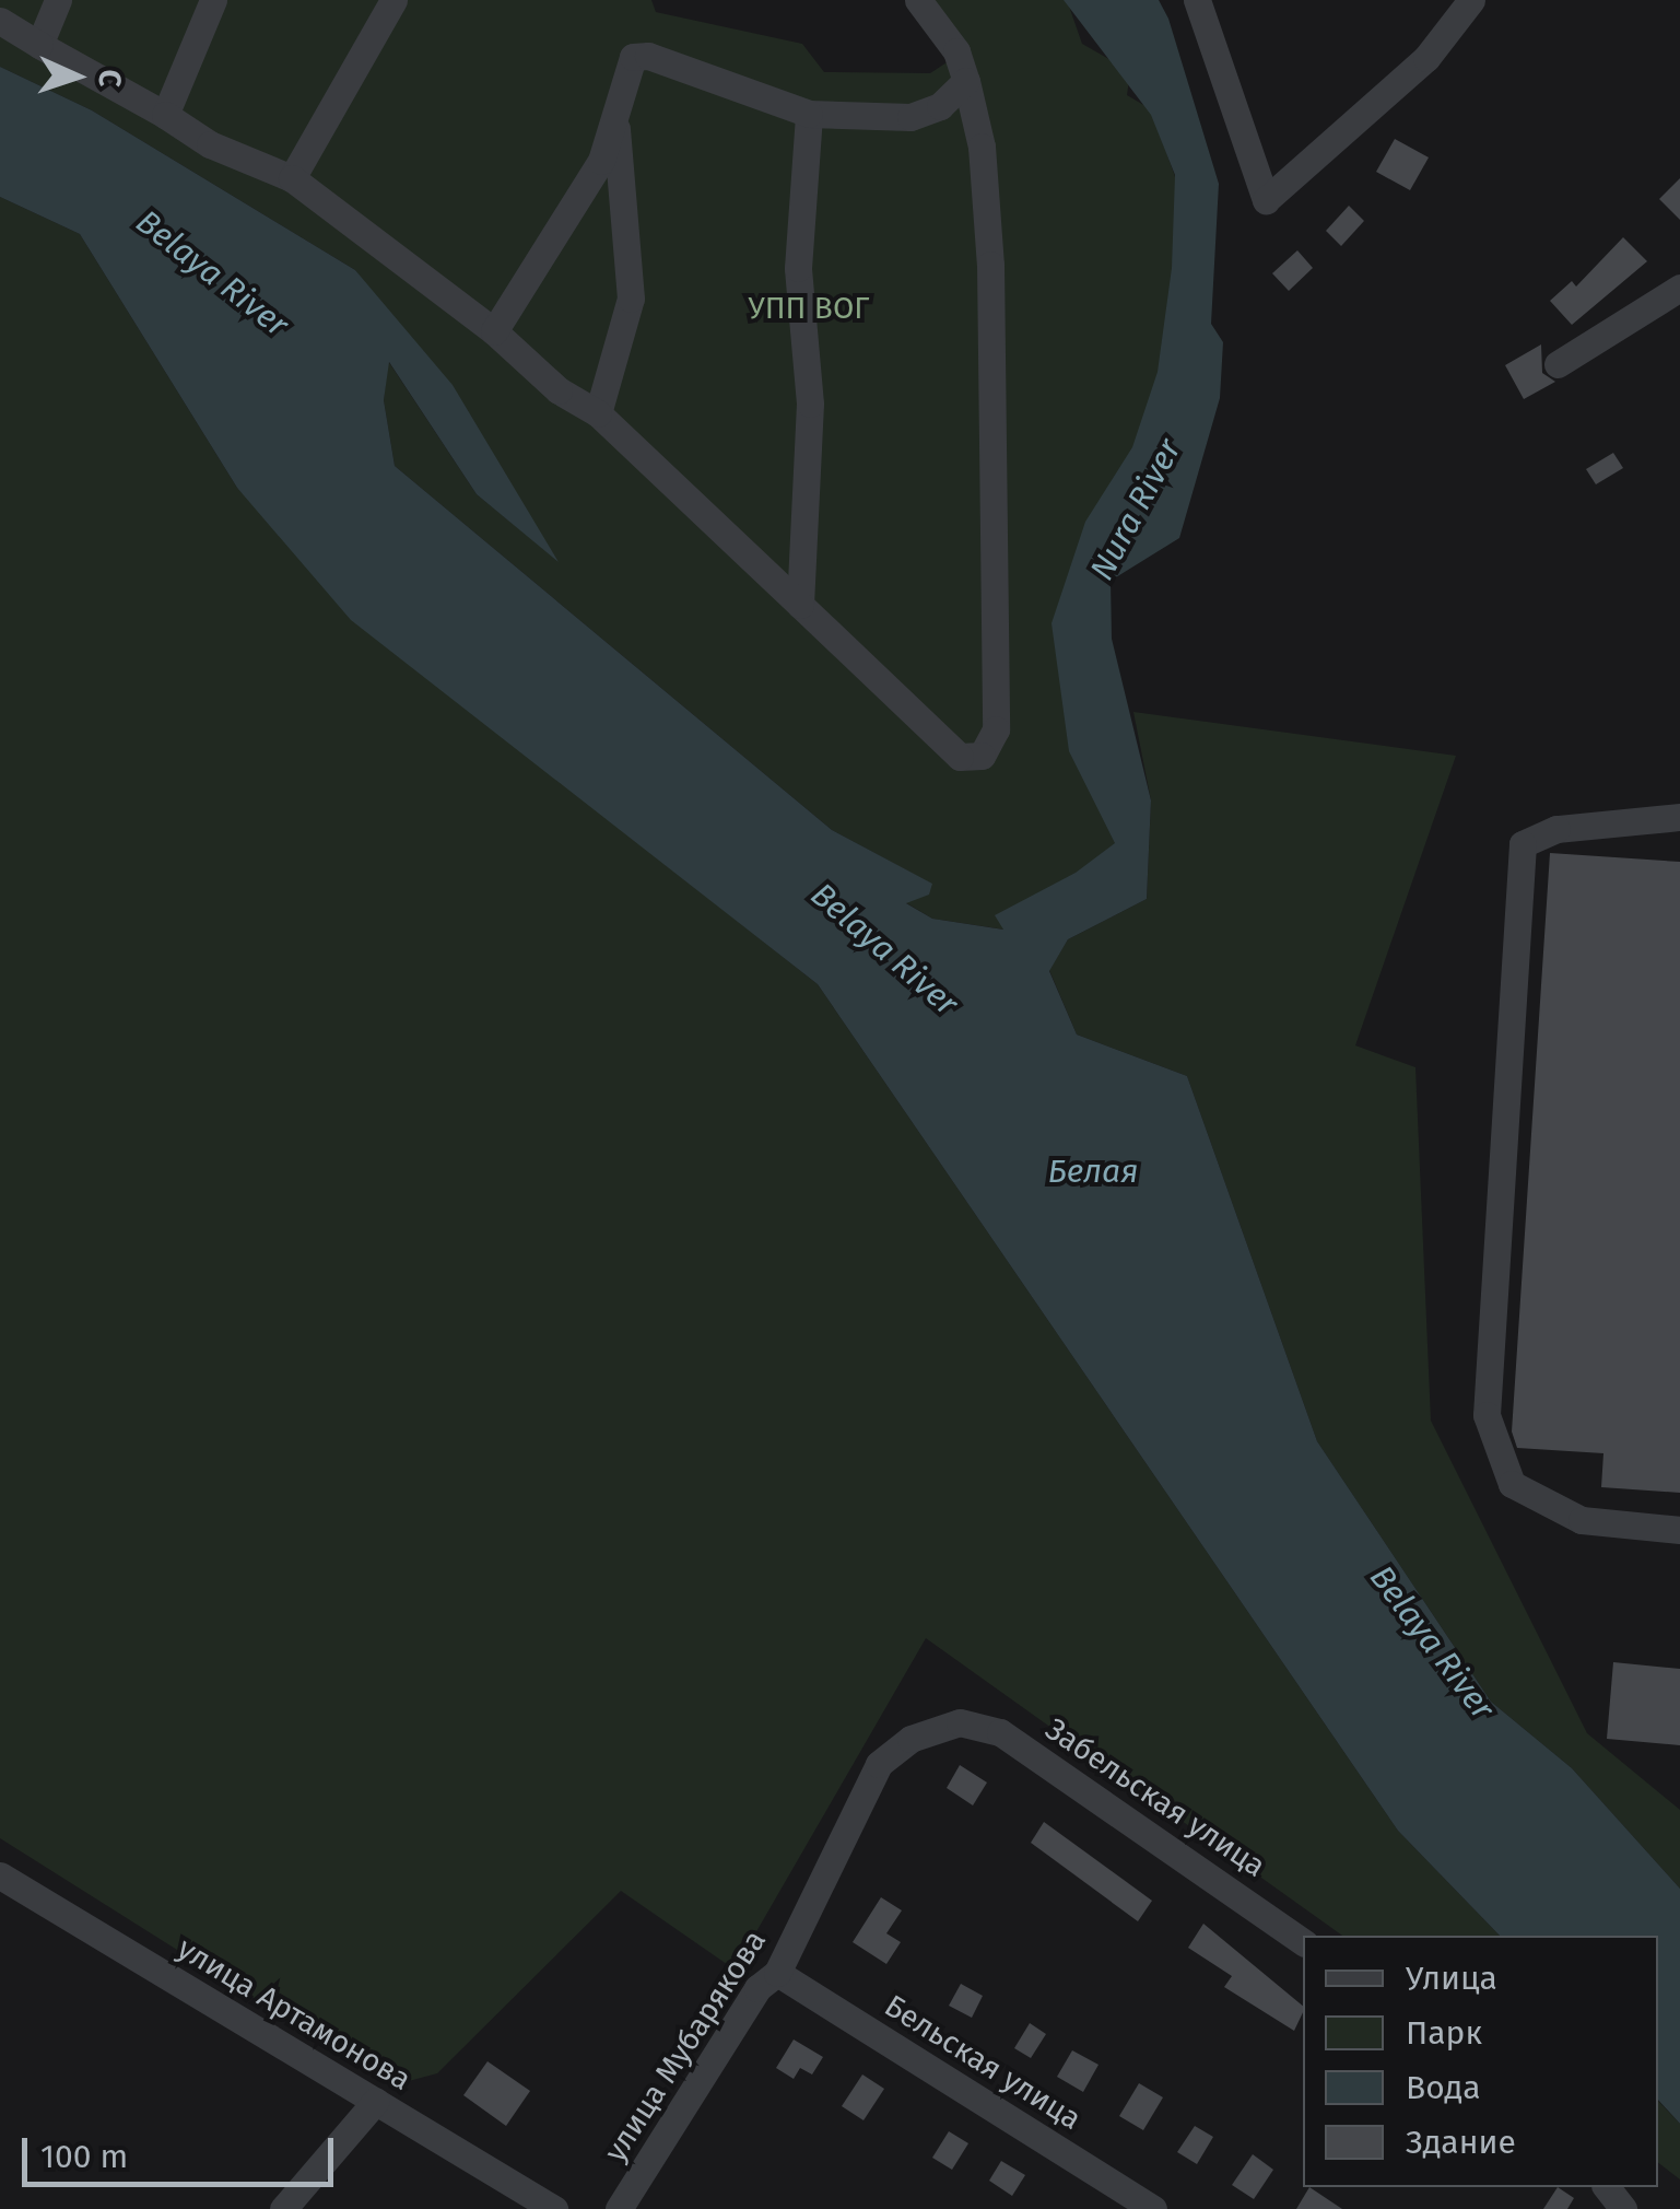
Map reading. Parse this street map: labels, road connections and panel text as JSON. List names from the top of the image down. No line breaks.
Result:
{"streets":{"street":["Забельская улица","улица Артамонова","улица Мубарякова","Бельская улица"]},"crossings":[["Забельская улица","улица Мубарякова"],["улица Мубарякова","Бельская улица"]],"water":["Belaya River","Nura River","Белая"],"parks":["УПП ВОГ"],"legend":["Улица","Парк","Вода","Здание"],"scale_bar":"100 m","north":"right"}
